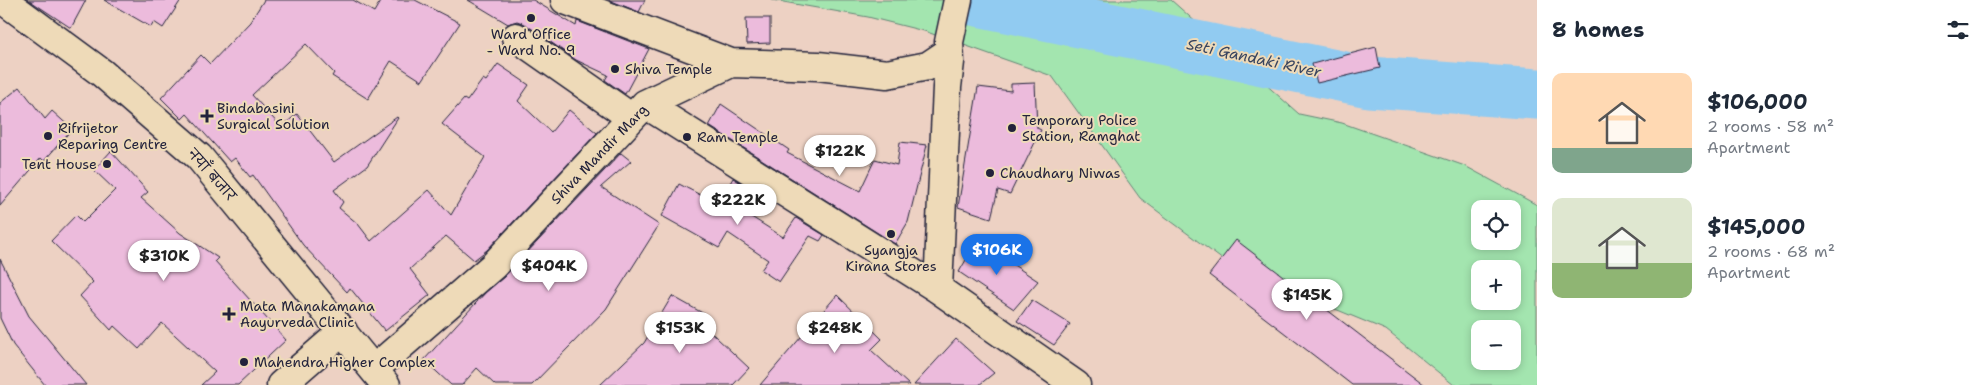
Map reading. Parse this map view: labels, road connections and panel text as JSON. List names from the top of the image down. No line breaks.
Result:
{"streets":{"street":["Shiva Mandir Marg","नयाँ बजार"]},"crossings":[["Shiva Mandir Marg","नयाँ बजार"]],"water":["Seti Gandaki River"],"places":{"other":["Ward Office - Ward No. 9","Shiva Temple","Temporary Police Station, Ramghat","Rifrijetor Reparing Centre","Ram Temple","Tent House","Chaudhary Niwas","Syangja Kirana Stores","Mahendra Higher Complex"],"health":["Bindabasini Surgical Solution","Mata Manakamana Aayurveda Clinic"]},"page":{"heading":"8 homes","list":[{"name":"$106,000","note":"2 rooms · 58 m² · Apartment"},{"name":"$145,000","note":"2 rooms · 68 m² · Apartment"}],"price":["$122K","$222K","$106K","$310K","$404K","$145K","$153K","$248K"],"map_buttons":["+","−"]}}
